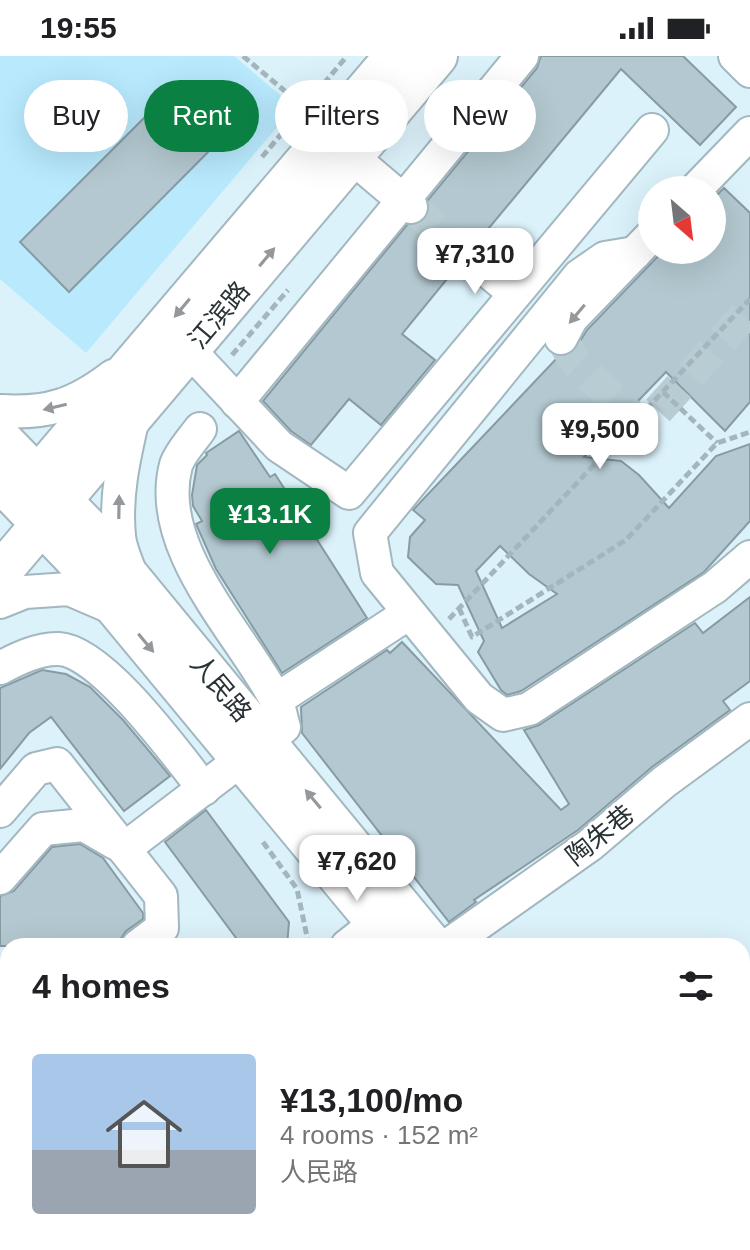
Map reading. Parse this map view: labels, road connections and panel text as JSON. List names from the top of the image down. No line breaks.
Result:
{"streets":{"main road":["江滨路","人民路"],"street":["陶朱巷"]},"crossings":[["江滨路","人民路"]],"north":"bottom right","page":{"status":"19:55","chip":["Buy","Rent","Filters","New"],"price":["¥7,310","¥9,500","¥13.1K","¥7,620"],"heading":"4 homes","list":[{"name":"¥13,100/mo","note":"4 rooms · 152 m² · 人民路"}]}}
